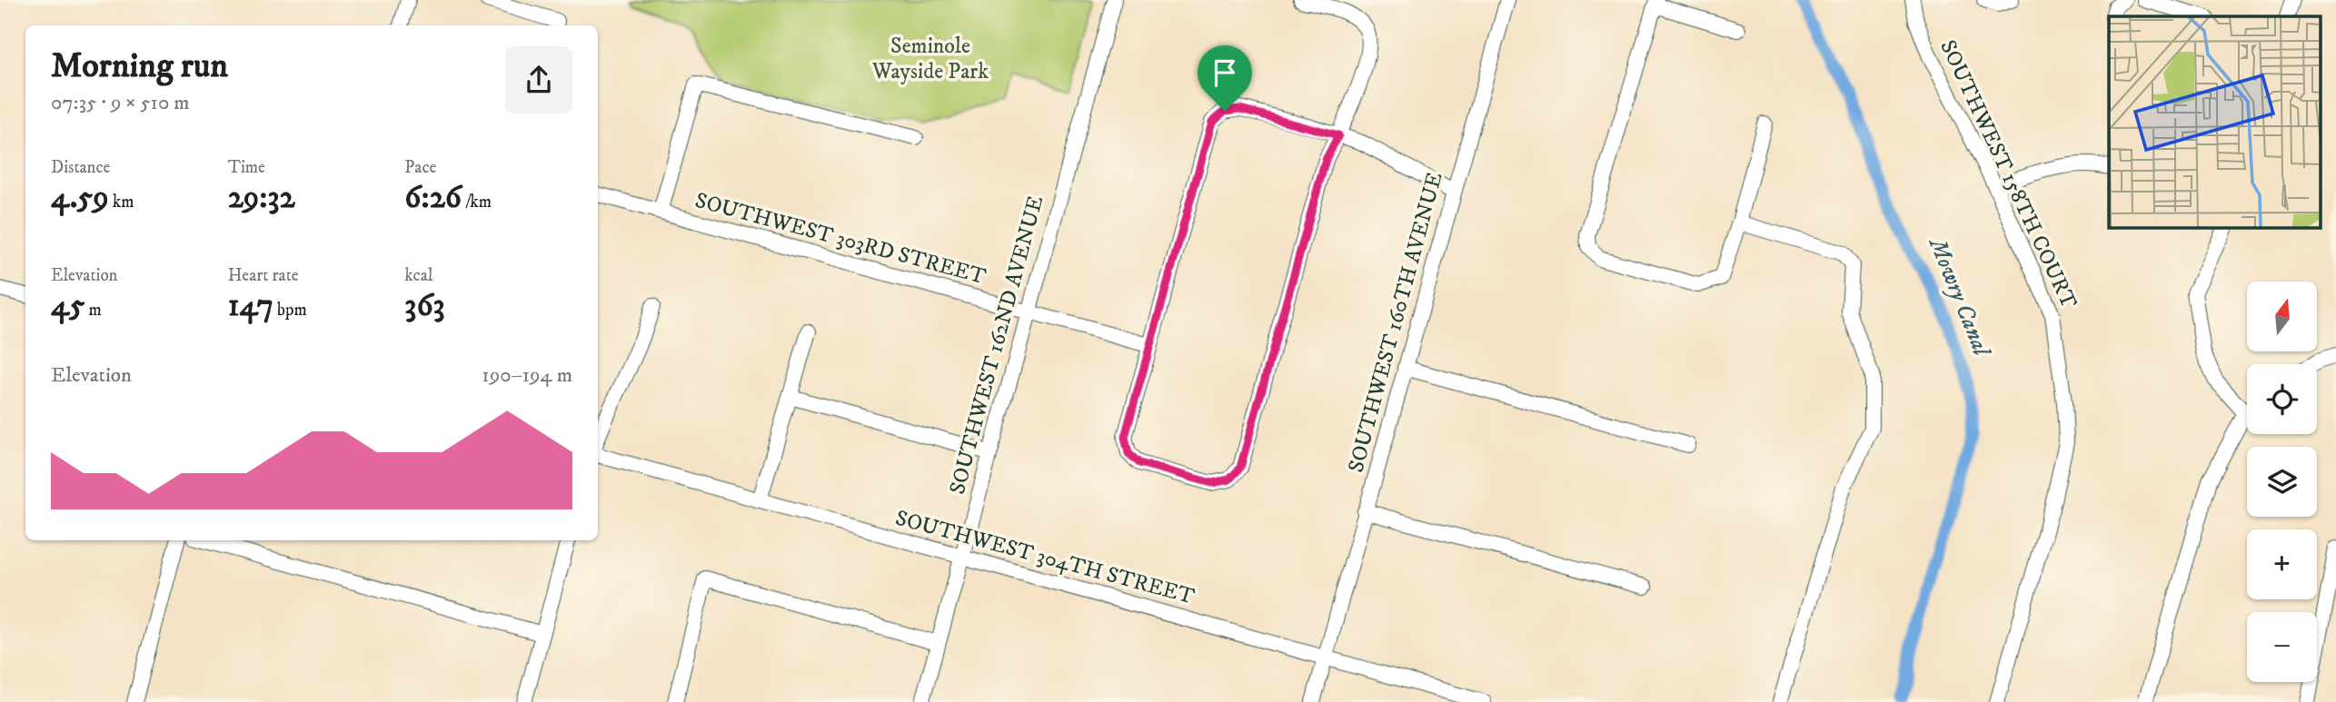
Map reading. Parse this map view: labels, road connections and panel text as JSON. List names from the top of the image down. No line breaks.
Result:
{"streets":{"street":["SOUTHWEST 158TH COURT","SOUTHWEST 303RD STREET","SOUTHWEST 160TH AVENUE","SOUTHWEST 162ND AVENUE","SOUTHWEST 304TH STREET"]},"crossings":[["SOUTHWEST 303RD STREET","SOUTHWEST 162ND AVENUE"],["SOUTHWEST 160TH AVENUE","SOUTHWEST 304TH STREET"],["SOUTHWEST 162ND AVENUE","SOUTHWEST 304TH STREET"]],"water":["Mowry Canal"],"parks":["Seminole Wayside Park"],"north":"top","page":{"heading":["Morning run","07:35 · 9 × 510 m"],"stats":[["Distance","4.59 km"],["Time","29:32"],["Pace","6:26 /km"],["Elevation","45 m"],["Heart rate","147 bpm"],["kcal","363"]],"map_buttons":["+","−"],"chart":["Elevation","190–194 m"]}}
